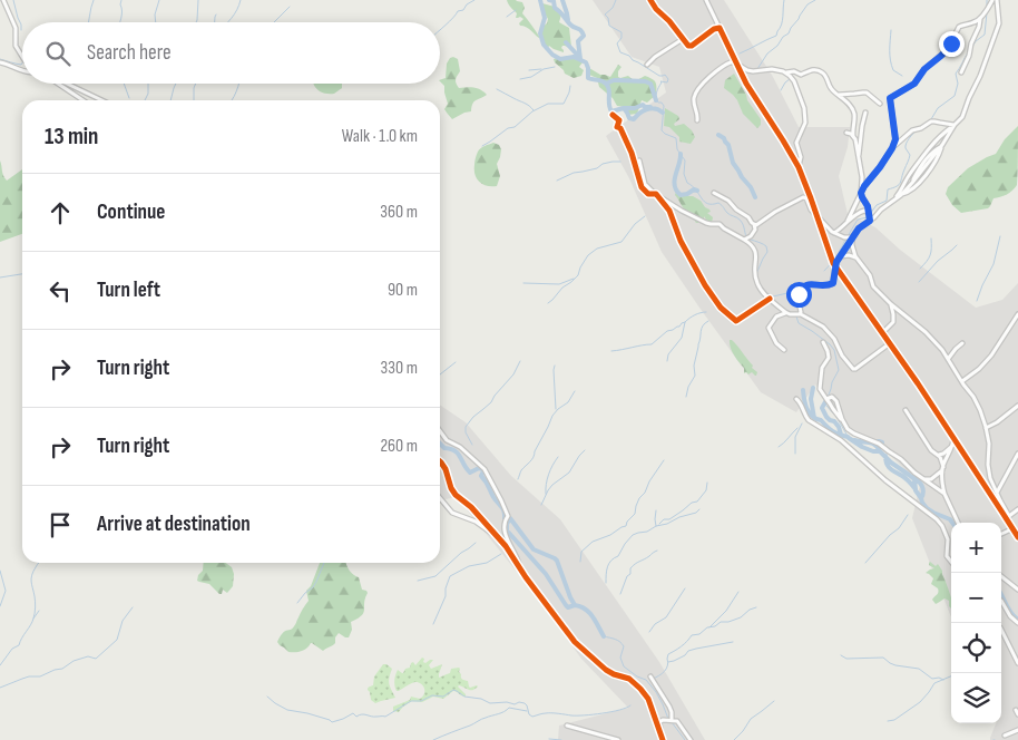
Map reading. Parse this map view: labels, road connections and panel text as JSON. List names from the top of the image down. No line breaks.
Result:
{"page":{"search":"Search here","heading":["13 min","Walk · 1.0 km"],"list":[["Continue","360 m"],["Turn left","90 m"],["Turn right","330 m"],["Turn right","260 m"],"Arrive at destination"],"map_buttons":["+","−"]}}
